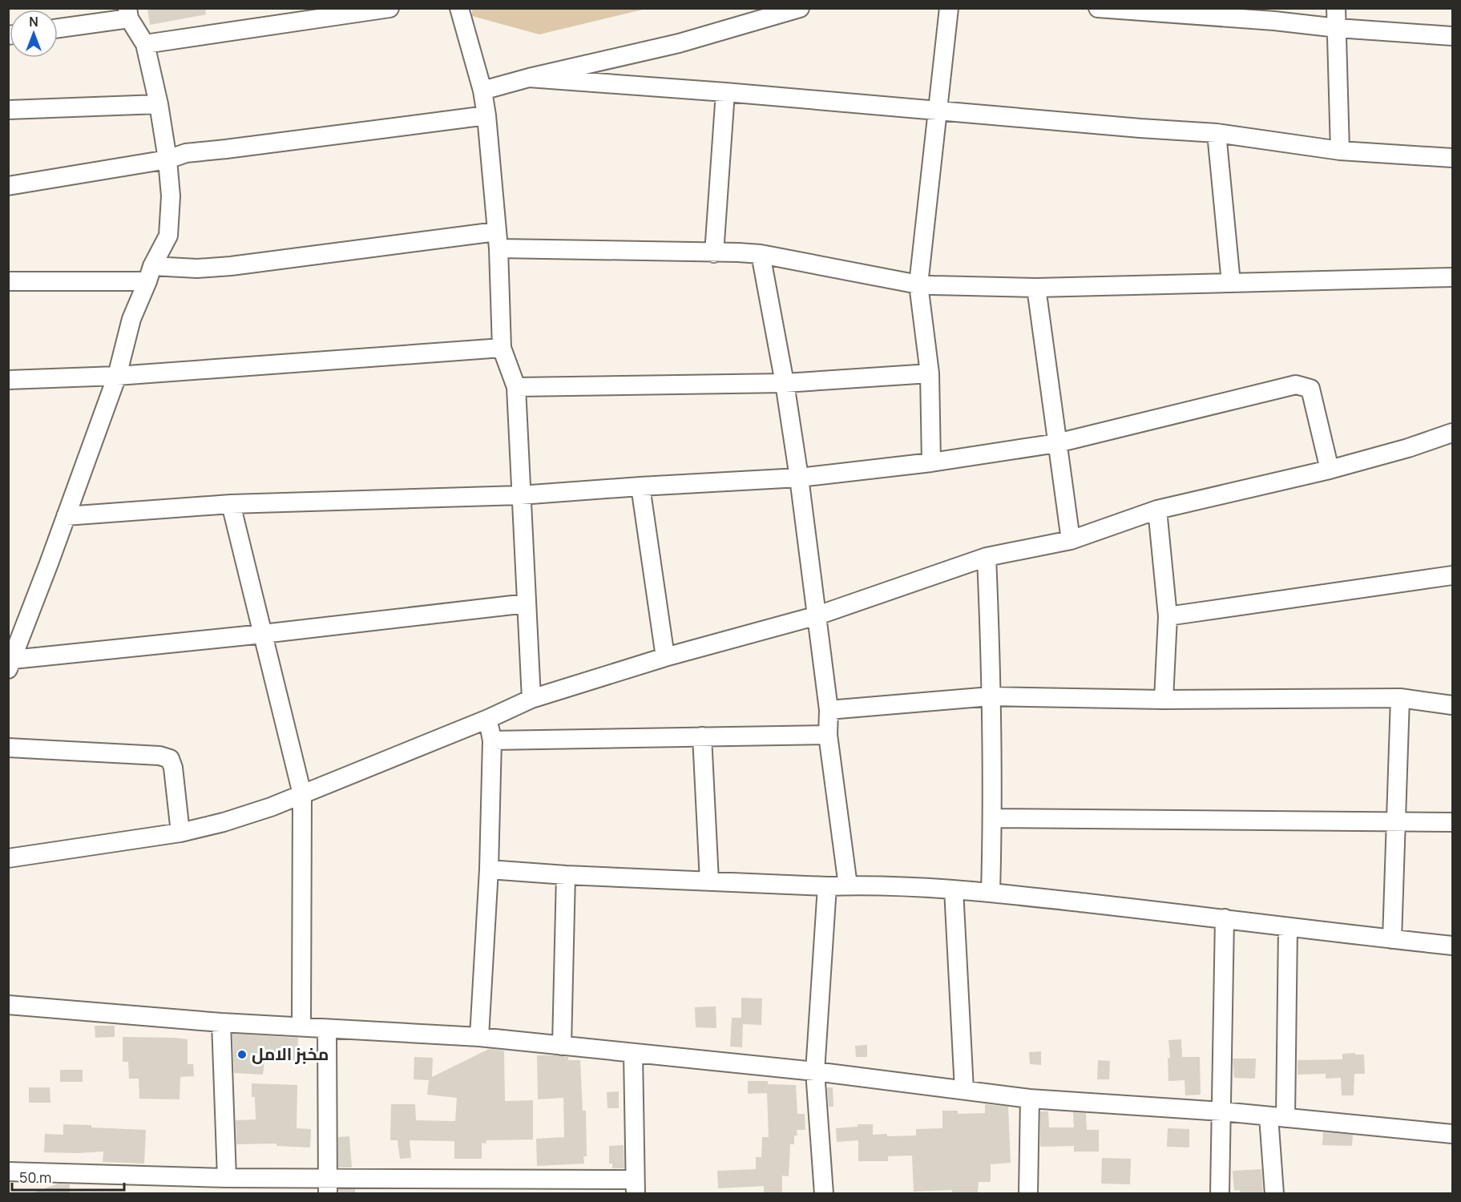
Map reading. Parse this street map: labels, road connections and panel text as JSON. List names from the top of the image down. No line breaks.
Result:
{"places":["مخبز الامل"],"scale_bar":"50 m","north":"top"}
